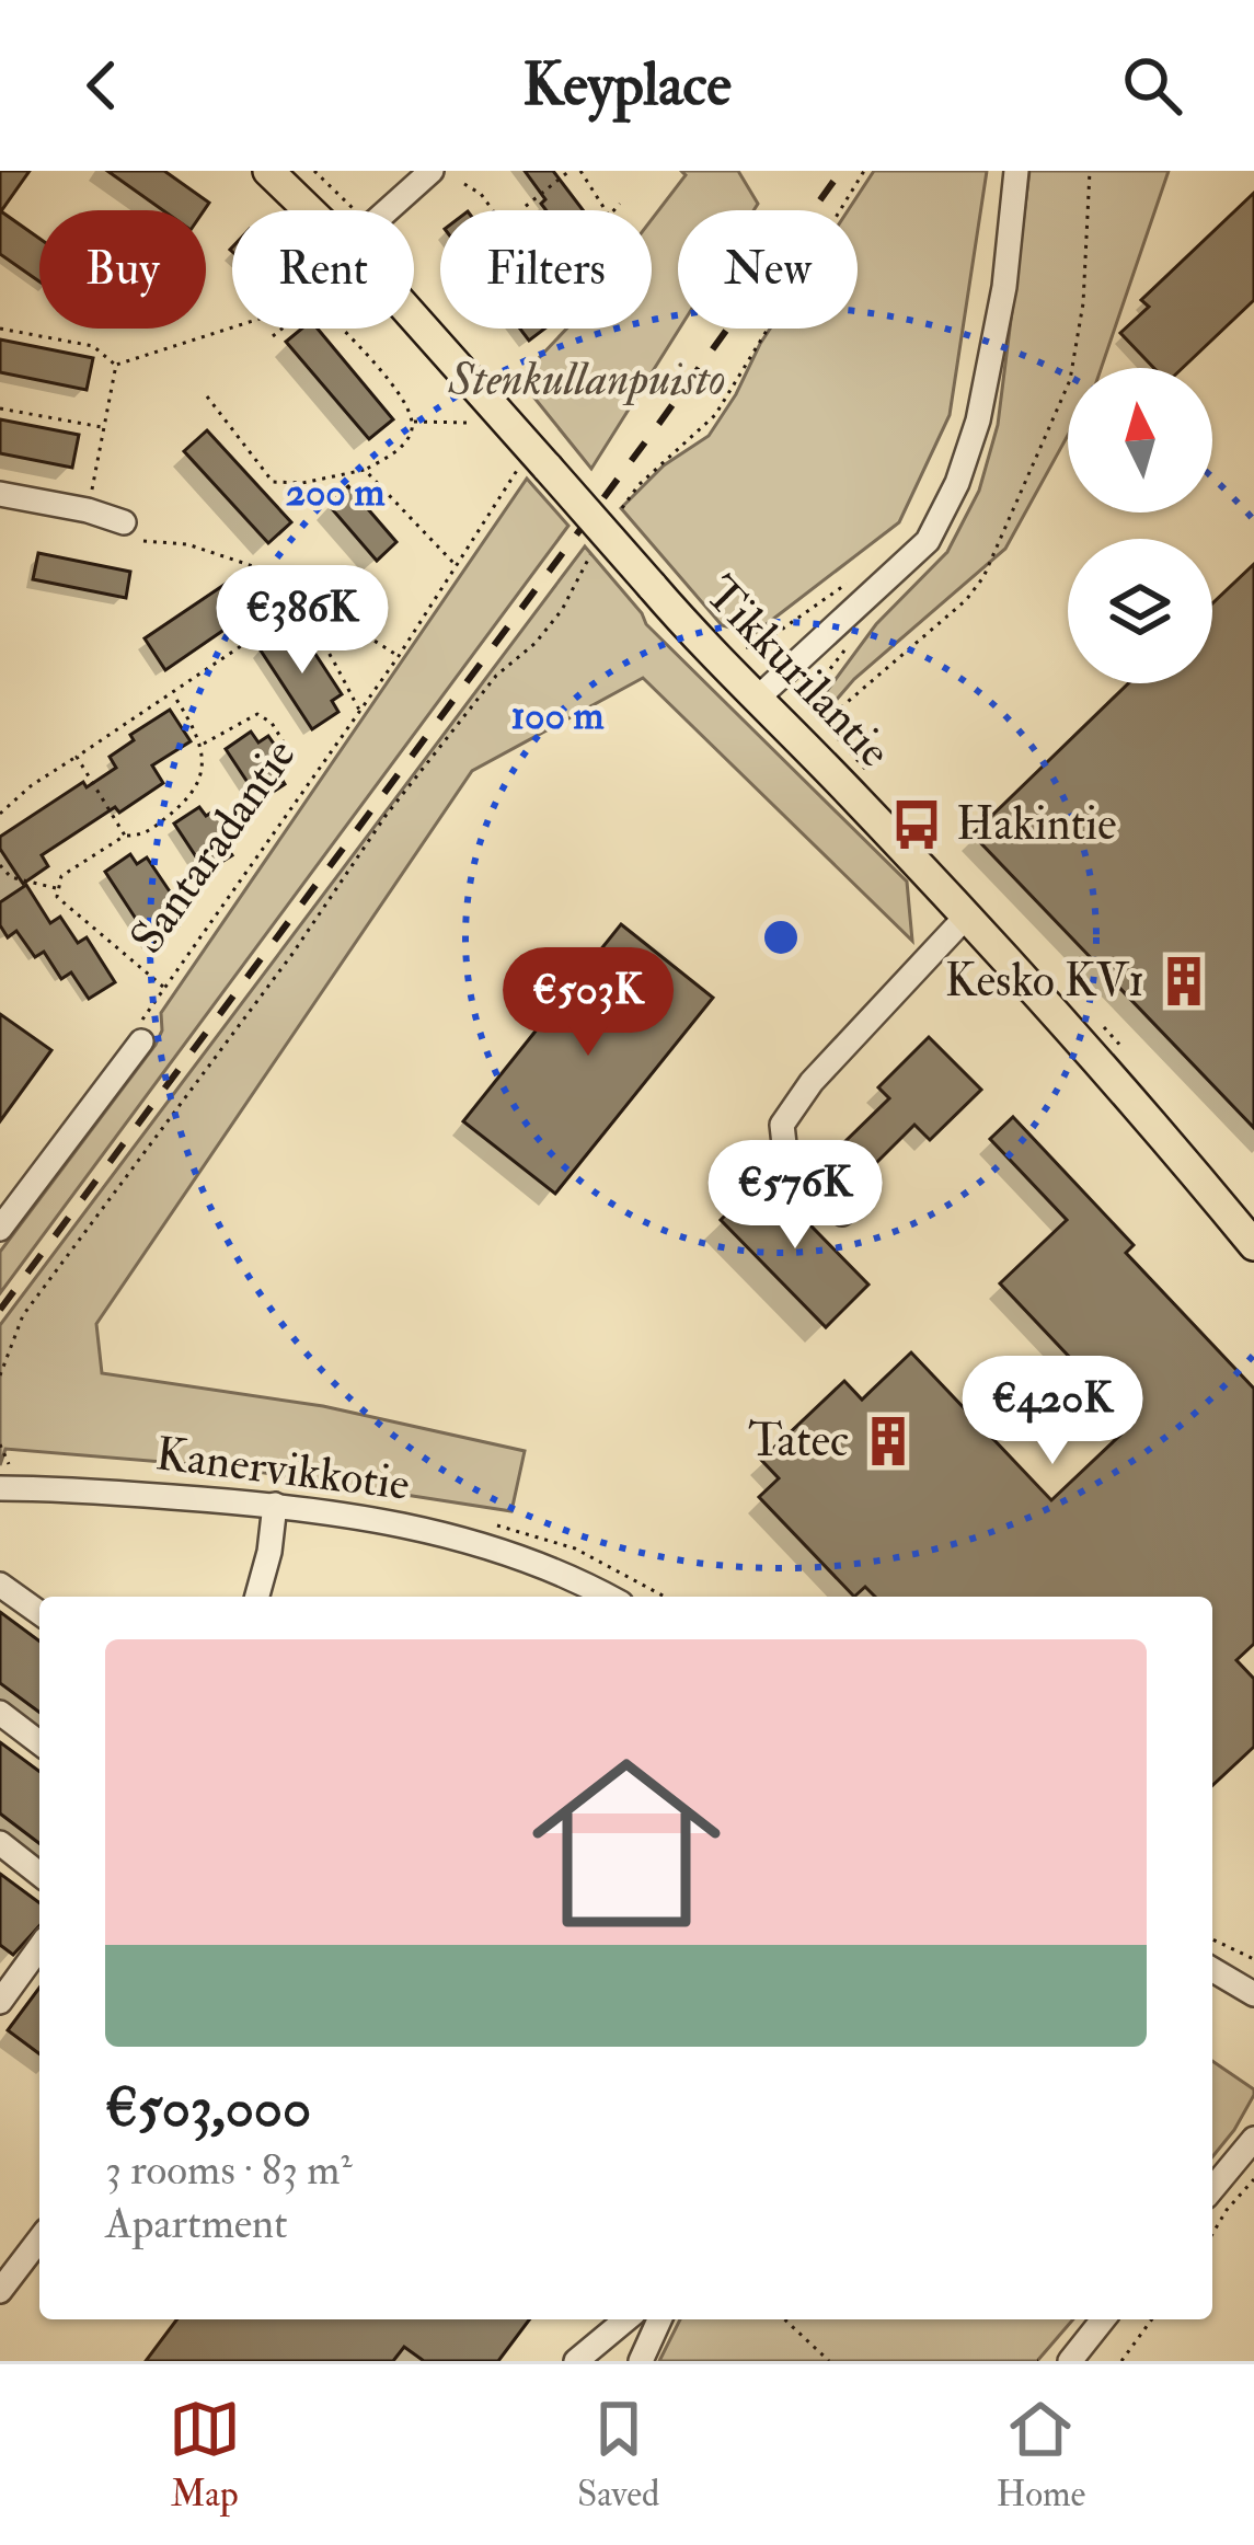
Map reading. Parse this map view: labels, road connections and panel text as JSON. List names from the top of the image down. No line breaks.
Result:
{"streets":{"main road":["Tikkurilantie"],"street":["Kanervikkotie"],"path":["Santaradantie"]},"crossings":[["Tikkurilantie","Santaradantie"]],"parks":["Stenkullanpuisto"],"places":{"bus stop":["Hakintie"],"building":["Kesko KV1","Tatec"]},"north":"top","page":{"header":"Keyplace","chip":["Buy","Rent","Filters","New"],"price":["€386K","€503K","€576K","€420K"],"list":[{"name":"€503,000","note":"3 rooms · 83 m² · Apartment"}],"tabs":["Map","Saved","Home"]},"rings":["200 m","100 m"]}
